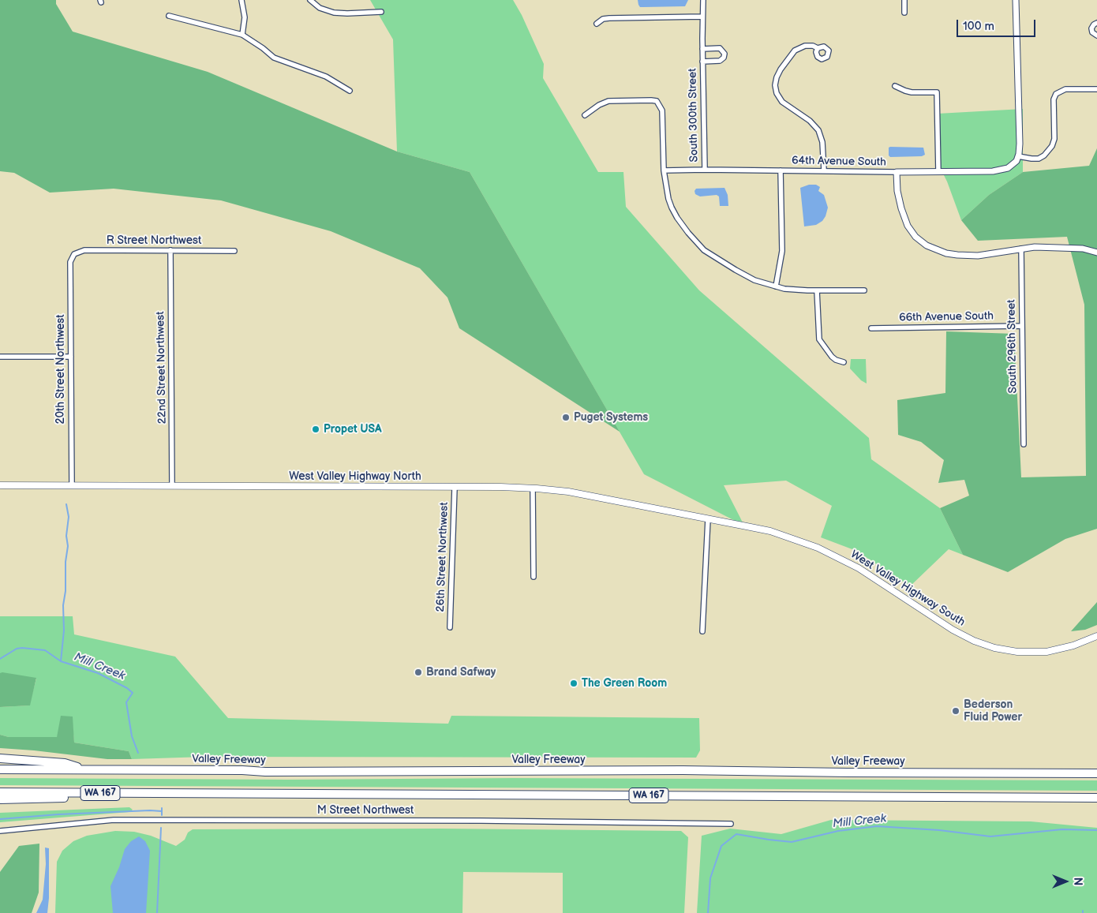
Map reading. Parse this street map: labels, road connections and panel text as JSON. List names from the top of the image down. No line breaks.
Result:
{"streets":{"highway":["Valley Freeway","WA 167"],"main road":["West Valley Highway North","West Valley Highway South"],"street":["South 300th Street","64th Avenue South","R Street Northwest","66th Avenue South","South 296th Street","22nd Street Northwest","20th Street Northwest","26th Street Northwest","M Street Northwest"]},"crossings":[["South 300th Street","64th Avenue South"],["R Street Northwest","22nd Street Northwest"],["R Street Northwest","20th Street Northwest"],["66th Avenue South","South 296th Street"],["22nd Street Northwest","West Valley Highway North"],["20th Street Northwest","West Valley Highway North"],["West Valley Highway North","26th Street Northwest"],["West Valley Highway North","West Valley Highway South"]],"water":["Mill Creek"],"places":["Puget Systems","Propet USA","Brand Safway","The Green Room","Bederson Fluid Power"],"scale_bar":"100 m","north":"right"}
